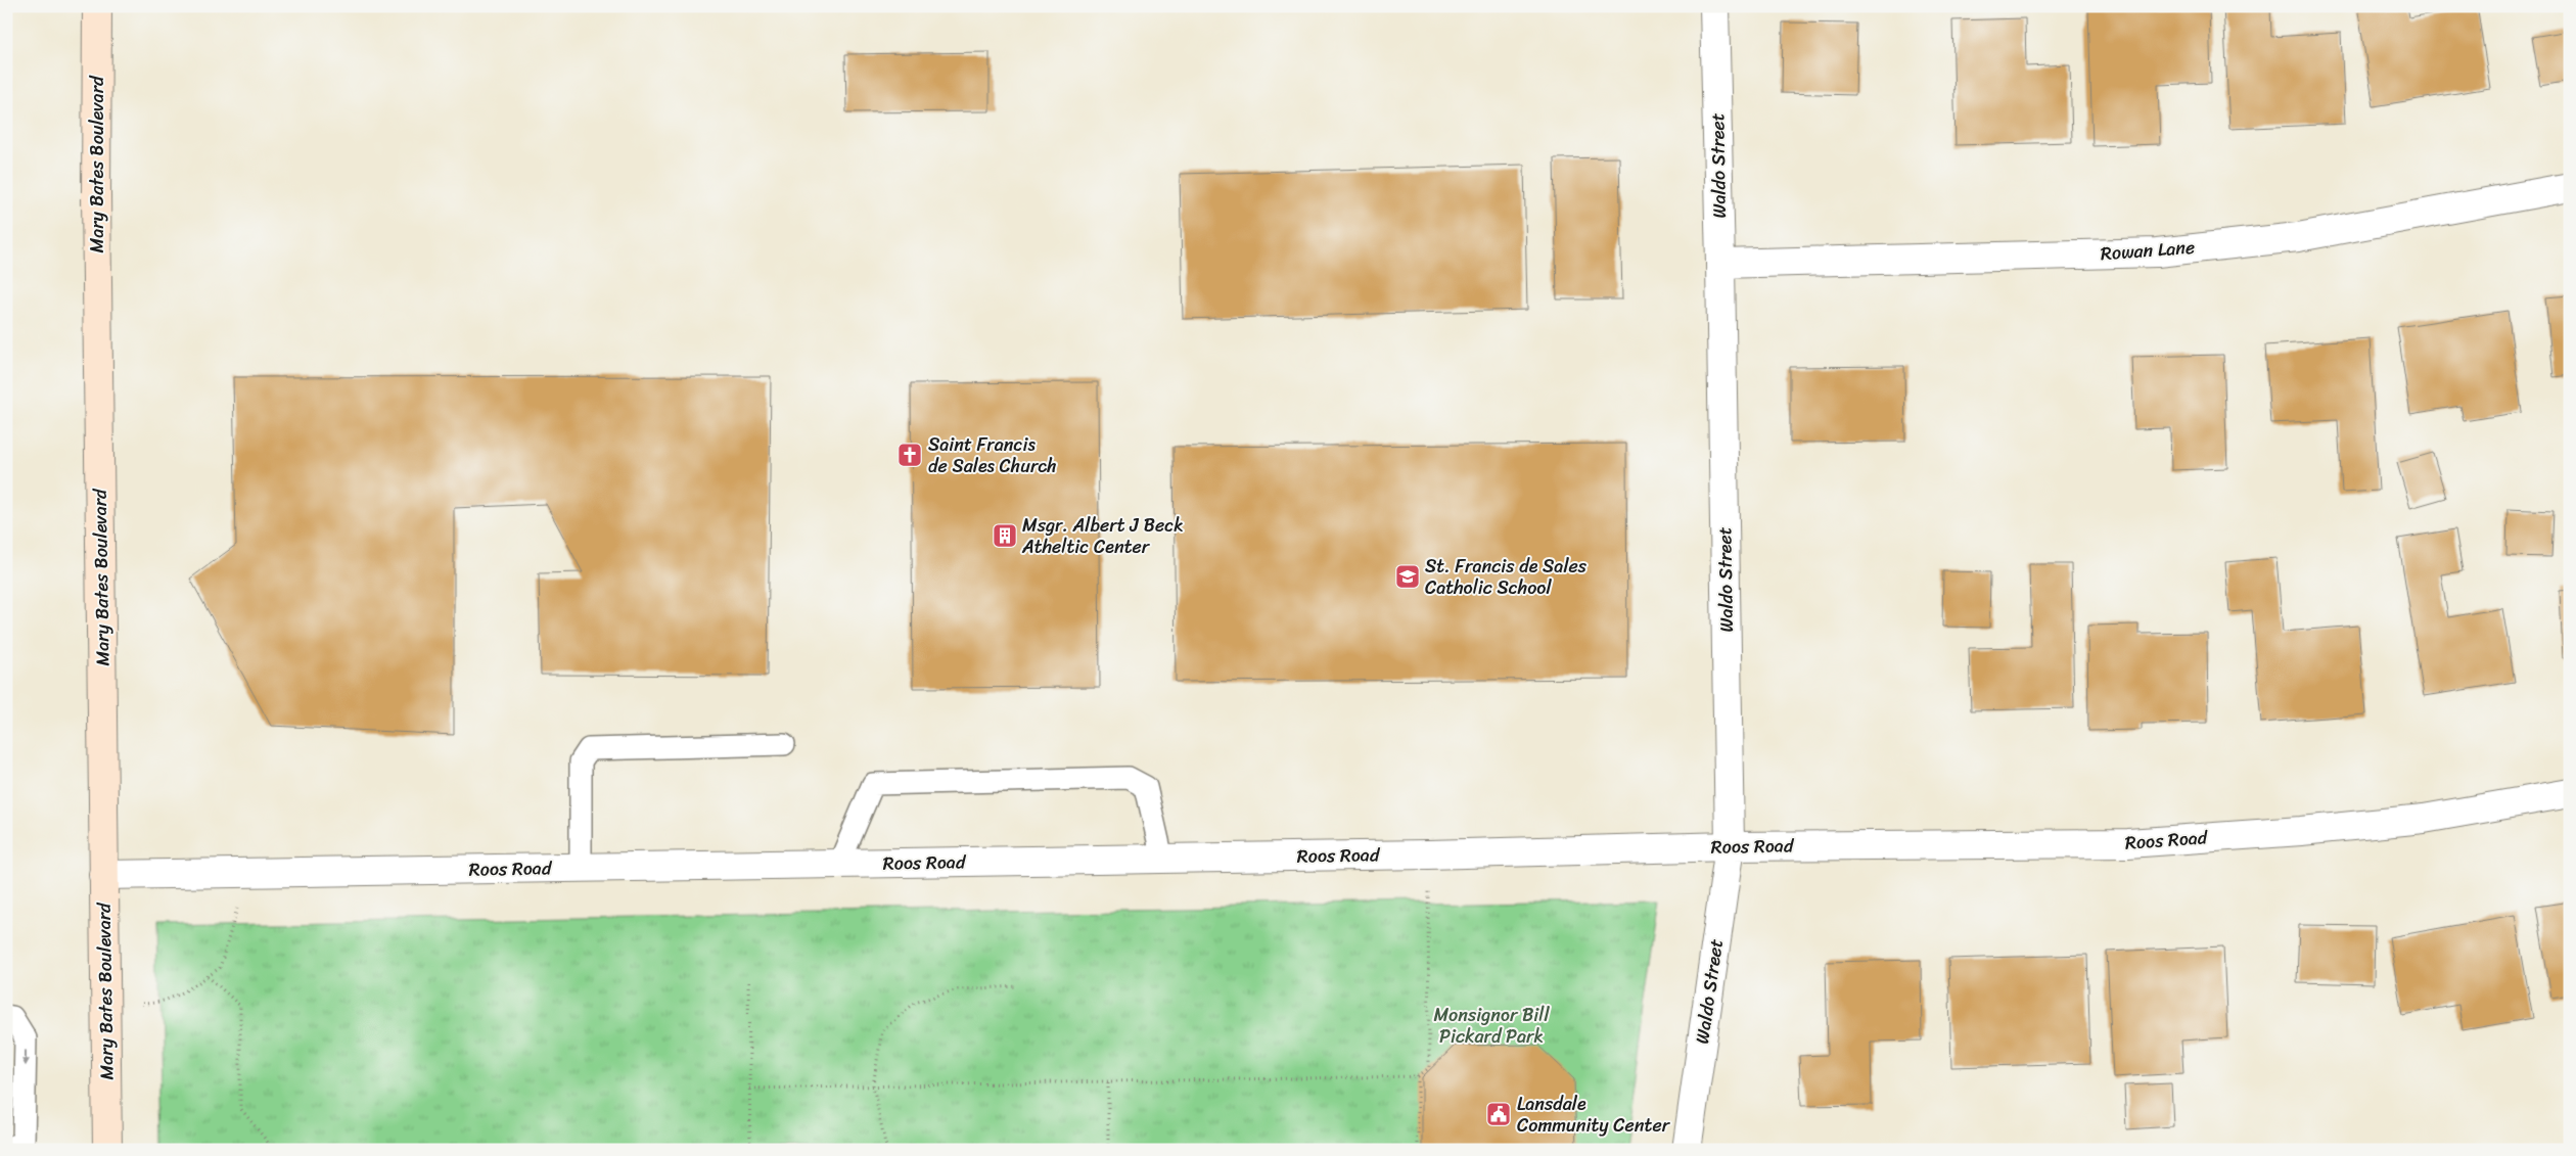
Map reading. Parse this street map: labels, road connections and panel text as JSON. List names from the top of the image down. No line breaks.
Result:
{"streets":{"street":["Mary Bates Boulevard","Waldo Street","Rowan Lane","Roos Road"]},"crossings":[["Mary Bates Boulevard","Roos Road"],["Waldo Street","Rowan Lane"],["Waldo Street","Roos Road"]],"parks":["Monsignor Bill Pickard Park"],"places":{"church":["Saint Francis de Sales Church"],"building":["Msgr. Albert J Beck Atheltic Center"],"school or university":["St. Francis de Sales Catholic School"],"public building":["Lansdale Community Center"]}}
